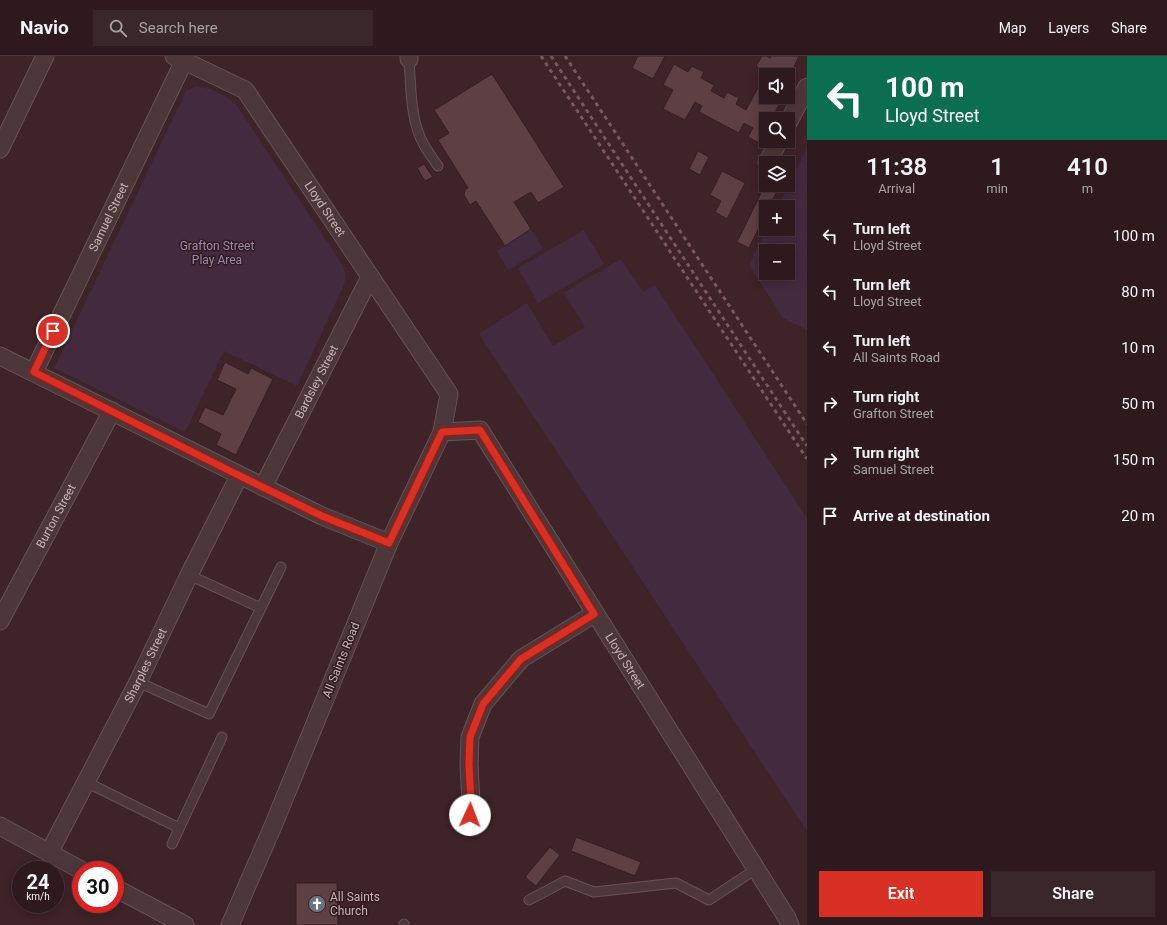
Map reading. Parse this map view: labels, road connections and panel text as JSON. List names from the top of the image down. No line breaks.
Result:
{"streets":{"street":["Lloyd Street","Samuel Street","Bardsley Street","Burton Street","All Saints Road","Sharples Street"]},"crossings":[["Lloyd Street","Samuel Street"],["Lloyd Street","Bardsley Street"],["Lloyd Street","All Saints Road"]],"parks":["Grafton Street Play Area"],"places":{"church":["All Saints Church"]},"page":{"header":"Navio","search":"Search here","nav":["Map","Layers","Share"],"turn":["100 m","Lloyd Street"],"map_buttons":["+","−"],"eta":["11:38","Arrival","1","min","410","m"],"list":[{"name":"Turn left","note":"Lloyd Street","value":"100 m"},{"name":"Turn left","note":"Lloyd Street","value":"80 m"},{"name":"Turn left","note":"All Saints Road","value":"10 m"},{"name":"Turn right","note":"Grafton Street","value":"50 m"},{"name":"Turn right","note":"Samuel Street","value":"150 m"},{"name":"Arrive at destination","value":"20 m"}],"speed":"24 km/h","limit":"30","buttons":["Exit","Share"]}}
